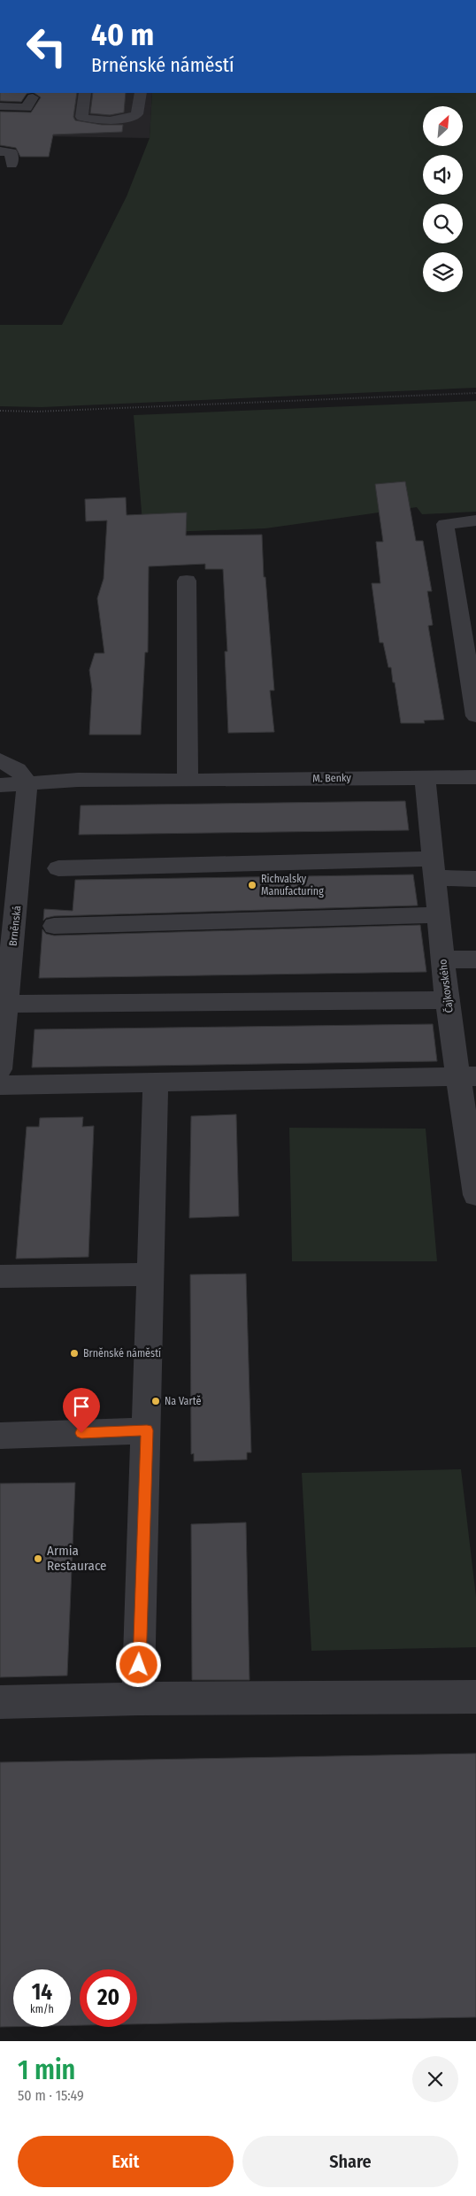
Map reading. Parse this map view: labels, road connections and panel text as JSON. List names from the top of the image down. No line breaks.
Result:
{"streets":{"street":["M. Benky","Brněnská","Čajkovského"]},"crossings":[["M. Benky","Brněnská"],["M. Benky","Čajkovského"]],"places":["Richvalsky Manufacturing","Brněnské náměstí","Na Vartě","Armia Restaurace"],"north":"top right","page":{"turn":["40 m","Brněnské náměstí"],"speed":"14 km/h","limit":"20","heading":["1 min","50 m · 15:49"],"buttons":["Exit","Share"]}}
